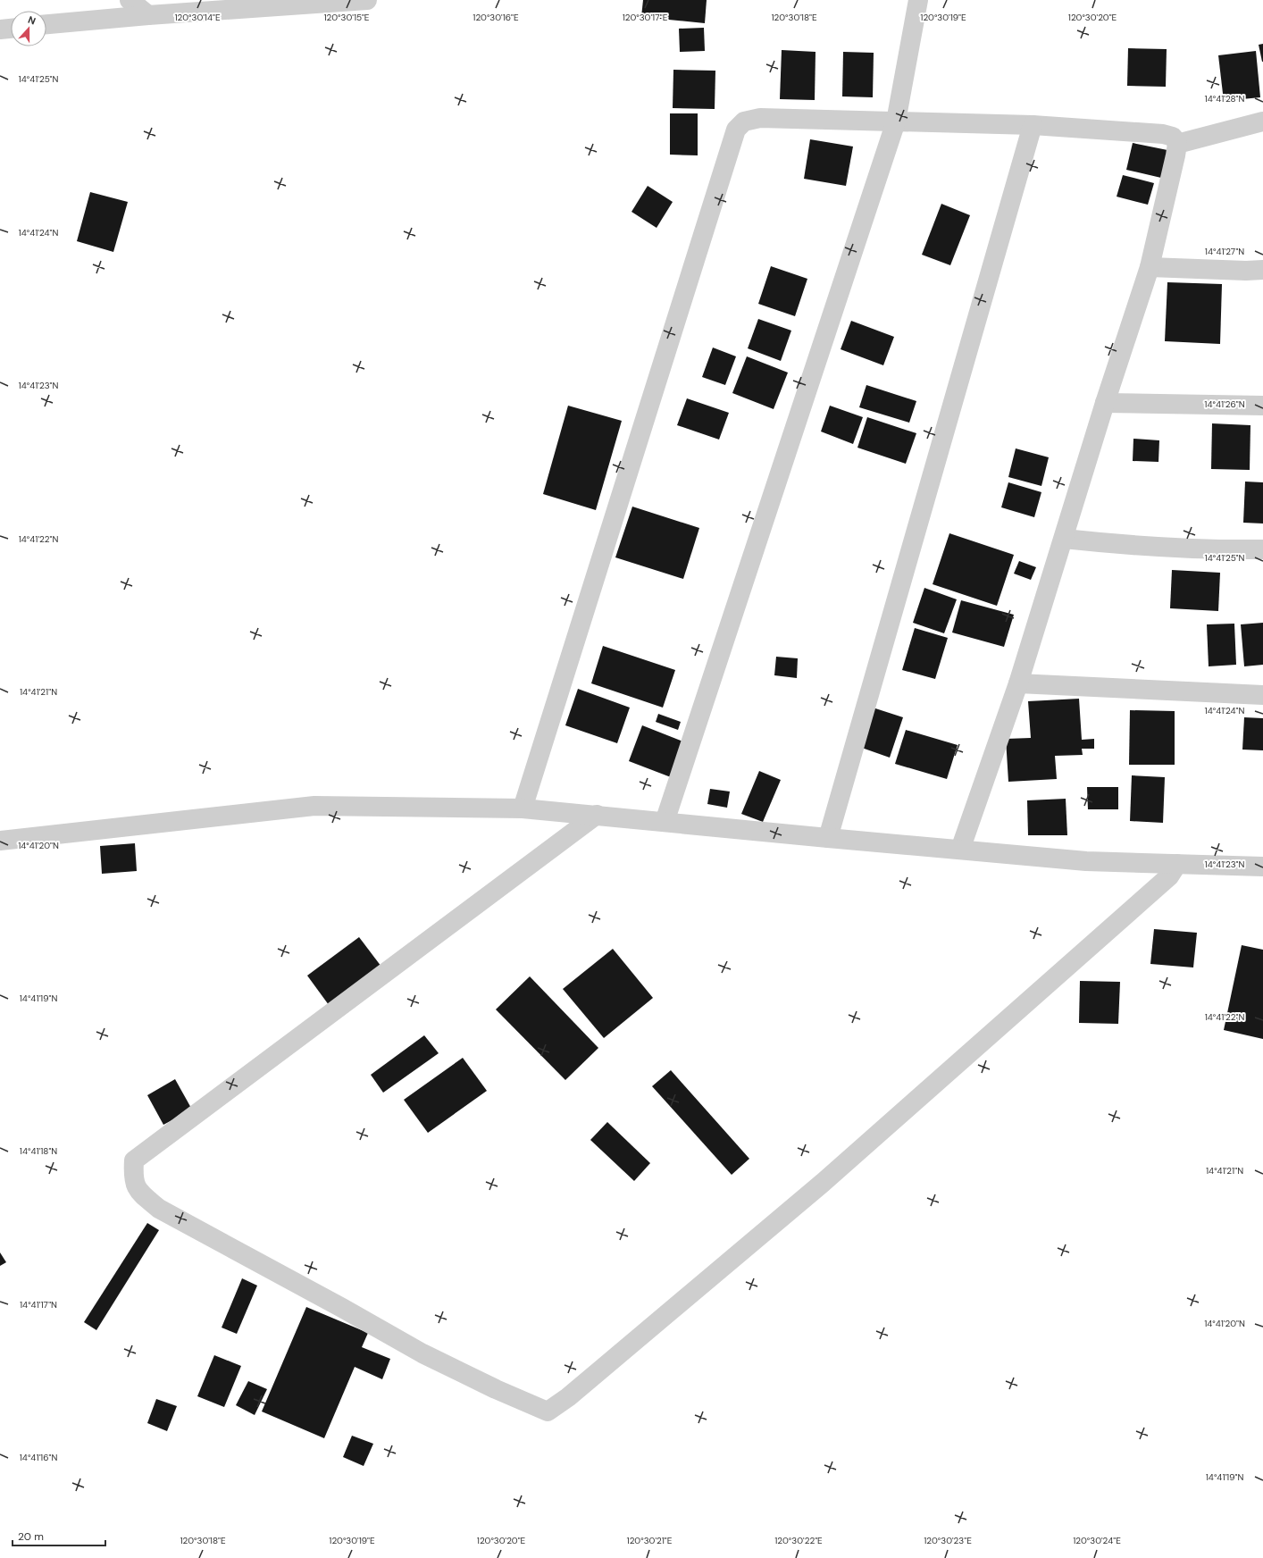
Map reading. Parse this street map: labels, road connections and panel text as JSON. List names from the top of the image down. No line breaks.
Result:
{"scale_bar":"20 m","north":"top","coordinates":["120°30'14\"E","120°30'18\"E","120°30'19\"E","120°30'20\"E","120°30'15\"E","120°30'16\"E","120°30'17\"E","14°41'25\"N","14°41'28\"N","14°41'24\"N","14°41'27\"N","14°41'23\"N","14°41'26\"N","14°41'22\"N","14°41'21\"N","14°41'20\"N","14°41'19\"N","14°41'18\"N","14°41'17\"N","14°41'16\"N","120°30'21\"E","120°30'22\"E","120°30'23\"E","120°30'24\"E"]}
